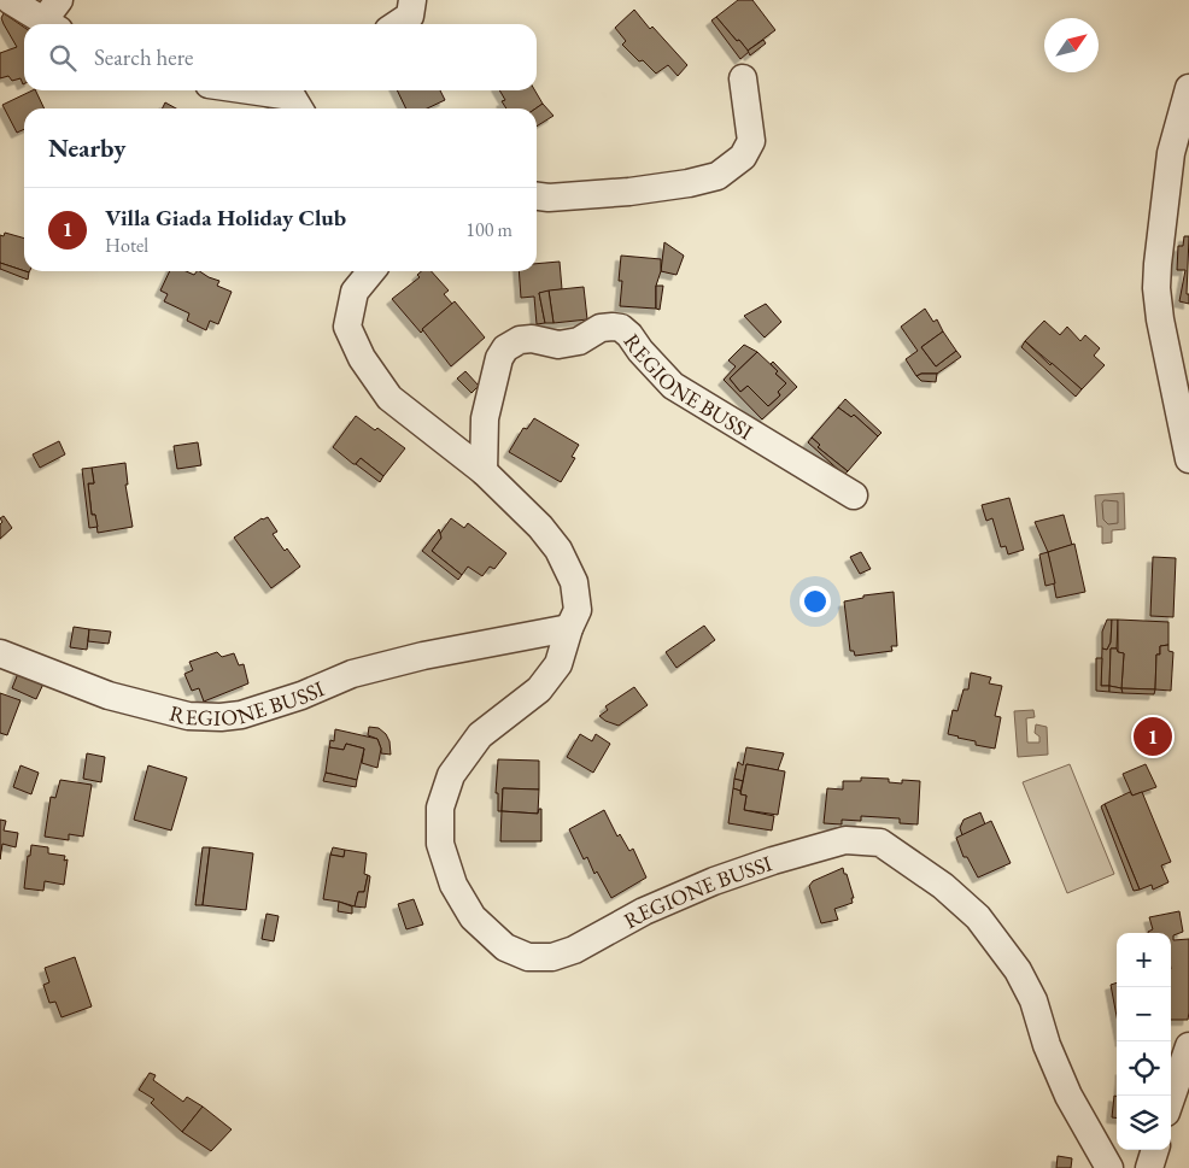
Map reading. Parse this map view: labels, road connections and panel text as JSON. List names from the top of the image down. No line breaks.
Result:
{"streets":{"street":["REGIONE BUSSI"]},"north":"top right","page":{"search":"Search here","heading":"Nearby","list":[{"mark":"1","name":"Villa Giada Holiday Club","note":"Hotel","value":"100 m"}],"pins":"1","map_buttons":["+","−"]}}
